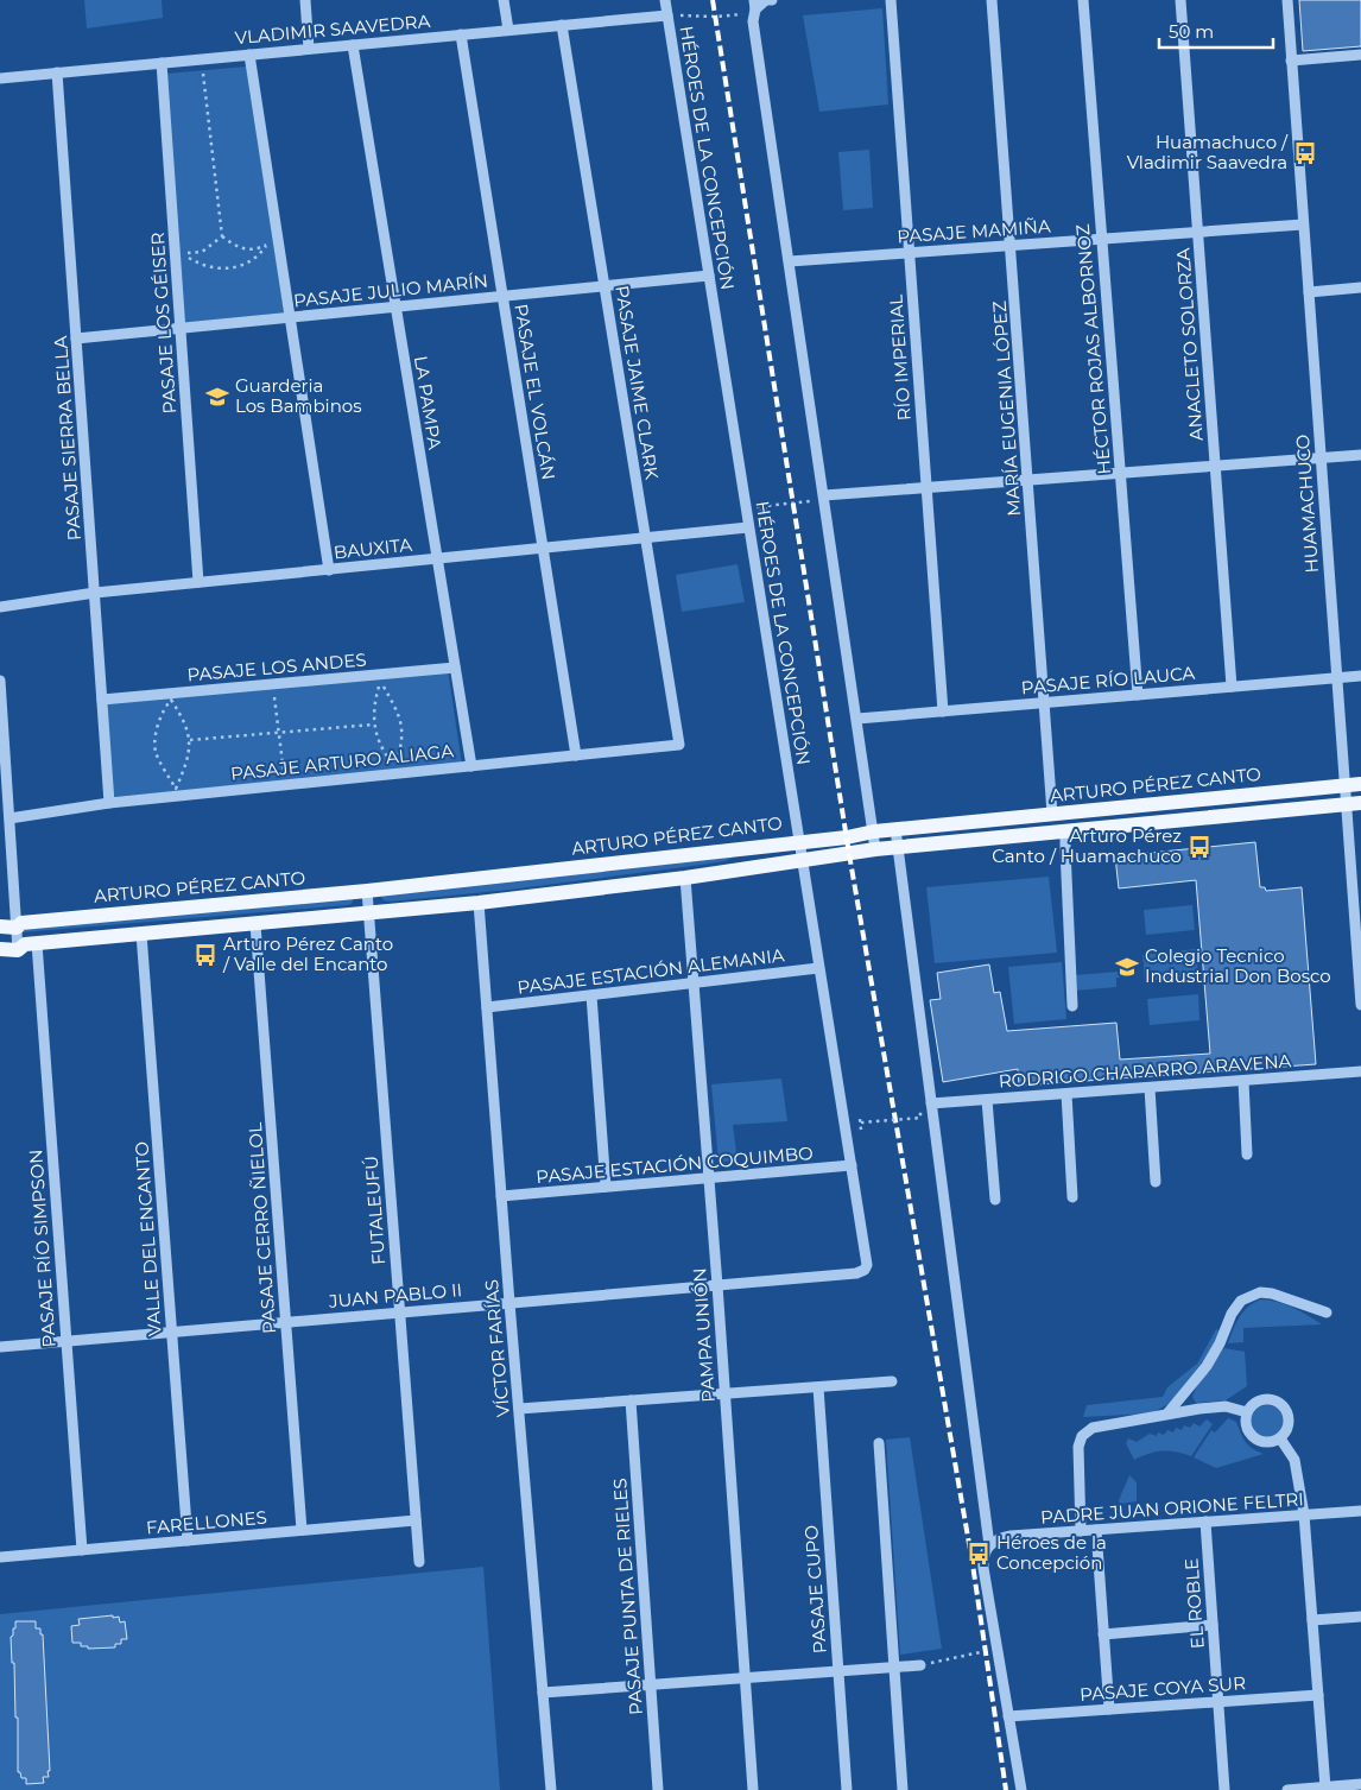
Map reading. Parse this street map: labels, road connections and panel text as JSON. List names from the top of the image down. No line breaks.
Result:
{"streets":{"main road":["ARTURO PÉREZ CANTO"],"street":["VLADIMIR SAAVEDRA","HÉROES DE LA CONCEPCIÓN","PASAJE MAMIÑA","PASAJE JULIO MARÍN","PASAJE LOS GÉISER","ANACLETO SOLORZA","HÉCTOR ROJAS ALBORNOZ","RÍO IMPERIAL","PASAJE JAIME CLARK","PASAJE EL VOLCÁN","LA PAMPA","MARÍA EUGENIA LÓPEZ","PASAJE SIERRA BELLA","HUAMACHUCO","BAUXITA","PASAJE LOS ANDES","PASAJE RÍO LAUCA","PASAJE ARTURO ALIAGA","PASAJE ESTACIÓN ALEMANIA","RODRIGO CHAPARRO ARAVENA","PASAJE ESTACIÓN COQUIMBO","FUTALEUFÚ","PASAJE CERRO ÑIELOL","VALLE DEL ENCANTO","PASAJE RÍO SIMPSON","JUAN PABLO II","PAMPA UNIÓN","VÍCTOR FARÍAS","PADRE JUAN ORIONE FELTRI","FARELLONES","PASAJE CUPO","PASAJE PUNTA DE RIELES","EL ROBLE","PASAJE COYA SUR"]},"crossings":[["VLADIMIR SAAVEDRA","HÉROES DE LA CONCEPCIÓN"],["VLADIMIR SAAVEDRA","PASAJE LOS GÉISER"],["VLADIMIR SAAVEDRA","PASAJE JAIME CLARK"],["VLADIMIR SAAVEDRA","PASAJE EL VOLCÁN"],["VLADIMIR SAAVEDRA","LA PAMPA"],["VLADIMIR SAAVEDRA","PASAJE SIERRA BELLA"],["HÉROES DE LA CONCEPCIÓN","PASAJE JULIO MARÍN"],["HÉROES DE LA CONCEPCIÓN","BAUXITA"],["HÉROES DE LA CONCEPCIÓN","ARTURO PÉREZ CANTO"],["HÉROES DE LA CONCEPCIÓN","PASAJE ESTACIÓN ALEMANIA"],["HÉROES DE LA CONCEPCIÓN","PASAJE ESTACIÓN COQUIMBO"],["HÉROES DE LA CONCEPCIÓN","JUAN PABLO II"],["PASAJE MAMIÑA","ANACLETO SOLORZA"],["PASAJE MAMIÑA","HÉCTOR ROJAS ALBORNOZ"],["PASAJE MAMIÑA","RÍO IMPERIAL"],["PASAJE MAMIÑA","MARÍA EUGENIA LÓPEZ"],["PASAJE MAMIÑA","HUAMACHUCO"],["PASAJE JULIO MARÍN","PASAJE LOS GÉISER"],["PASAJE JULIO MARÍN","PASAJE JAIME CLARK"],["PASAJE JULIO MARÍN","PASAJE EL VOLCÁN"],["PASAJE JULIO MARÍN","LA PAMPA"],["PASAJE JULIO MARÍN","PASAJE SIERRA BELLA"],["PASAJE LOS GÉISER","BAUXITA"],["ANACLETO SOLORZA","PASAJE RÍO LAUCA"],["HÉCTOR ROJAS ALBORNOZ","PASAJE RÍO LAUCA"],["RÍO IMPERIAL","PASAJE RÍO LAUCA"],["PASAJE JAIME CLARK","BAUXITA"],["PASAJE JAIME CLARK","PASAJE ARTURO ALIAGA"],["PASAJE EL VOLCÁN","BAUXITA"],["PASAJE EL VOLCÁN","PASAJE ARTURO ALIAGA"],["LA PAMPA","BAUXITA"],["LA PAMPA","PASAJE LOS ANDES"],["LA PAMPA","PASAJE ARTURO ALIAGA"],["MARÍA EUGENIA LÓPEZ","PASAJE RÍO LAUCA"],["MARÍA EUGENIA LÓPEZ","ARTURO PÉREZ CANTO"],["PASAJE SIERRA BELLA","BAUXITA"],["PASAJE SIERRA BELLA","PASAJE LOS ANDES"],["PASAJE SIERRA BELLA","PASAJE ARTURO ALIAGA"],["HUAMACHUCO","PASAJE RÍO LAUCA"],["HUAMACHUCO","ARTURO PÉREZ CANTO"],["ARTURO PÉREZ CANTO","FUTALEUFÚ"],["ARTURO PÉREZ CANTO","PASAJE CERRO ÑIELOL"],["ARTURO PÉREZ CANTO","VALLE DEL ENCANTO"],["ARTURO PÉREZ CANTO","PASAJE RÍO SIMPSON"],["ARTURO PÉREZ CANTO","PAMPA UNIÓN"],["ARTURO PÉREZ CANTO","VÍCTOR FARÍAS"],["PASAJE ESTACIÓN ALEMANIA","PAMPA UNIÓN"],["PASAJE ESTACIÓN ALEMANIA","VÍCTOR FARÍAS"],["PASAJE ESTACIÓN COQUIMBO","PAMPA UNIÓN"],["PASAJE ESTACIÓN COQUIMBO","VÍCTOR FARÍAS"],["FUTALEUFÚ","JUAN PABLO II"],["FUTALEUFÚ","FARELLONES"],["PASAJE CERRO ÑIELOL","JUAN PABLO II"],["PASAJE CERRO ÑIELOL","FARELLONES"],["VALLE DEL ENCANTO","JUAN PABLO II"],["VALLE DEL ENCANTO","FARELLONES"],["PASAJE RÍO SIMPSON","JUAN PABLO II"],["PASAJE RÍO SIMPSON","FARELLONES"],["JUAN PABLO II","PAMPA UNIÓN"],["JUAN PABLO II","VÍCTOR FARÍAS"],["PADRE JUAN ORIONE FELTRI","EL ROBLE"],["EL ROBLE","PASAJE COYA SUR"]],"places":{"bus stop":["Huamachuco / Vladimir Saavedra","Arturo Pérez Canto / Huamachuco","Arturo Pérez Canto / Valle del Encanto","Héroes de la Concepción"],"school or university":["Guarderia Los Bambinos","Colegio Tecnico Industrial Don Bosco"]},"scale_bar":"50 m"}
